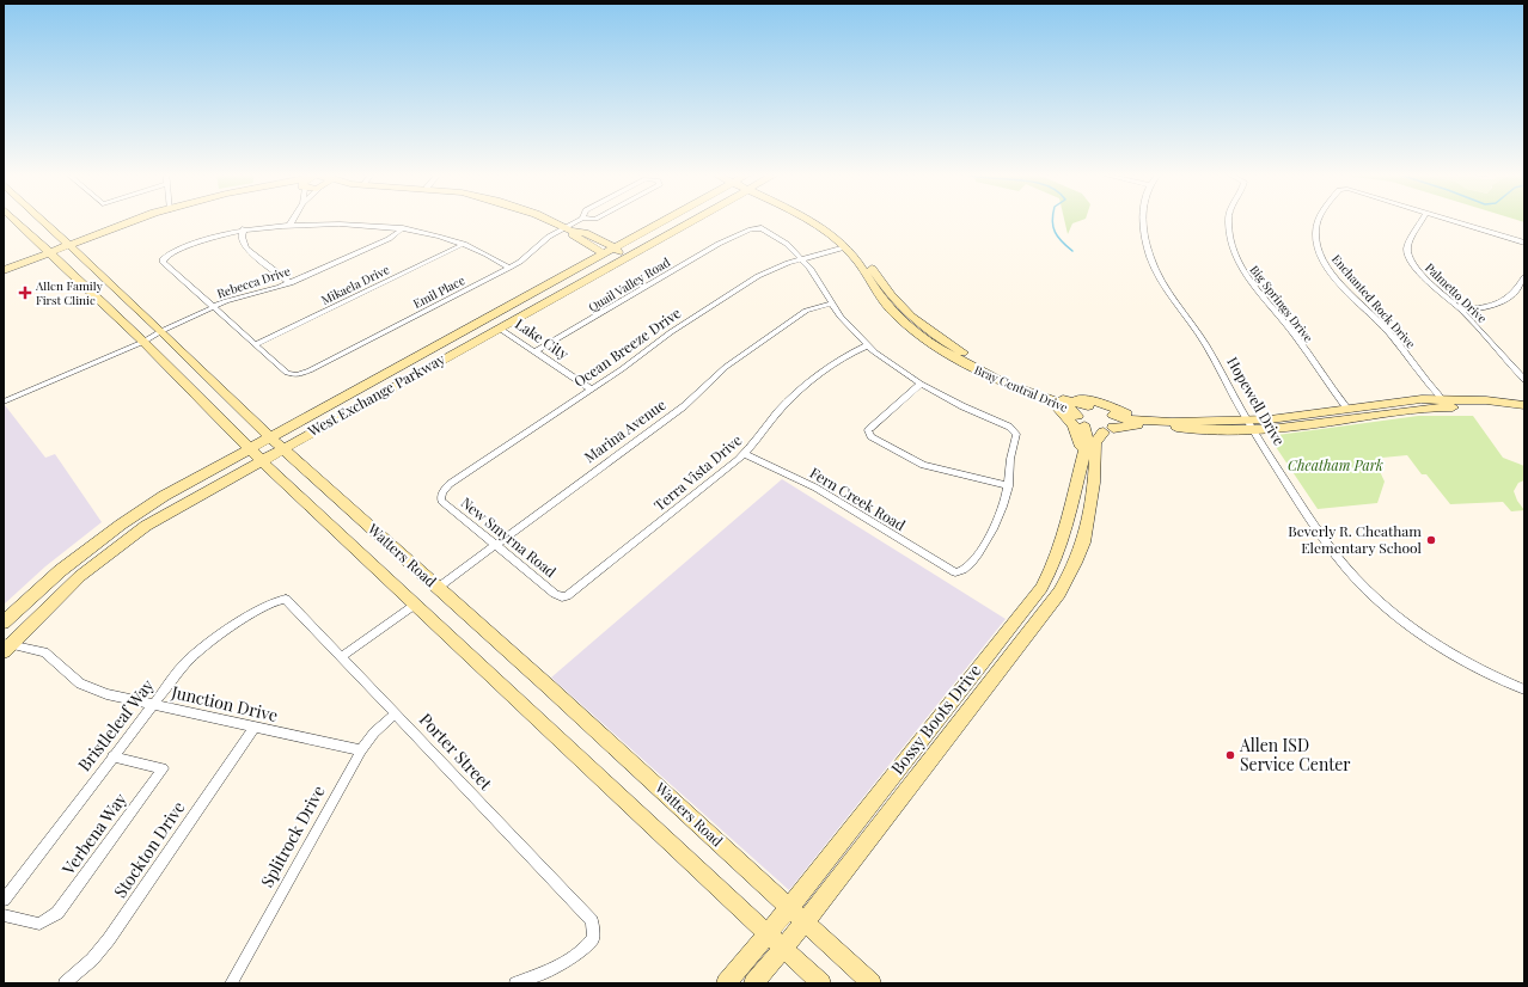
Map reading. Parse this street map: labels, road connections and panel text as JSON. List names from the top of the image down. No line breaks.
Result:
{"streets":{"main road":["Bray Central Drive","West Exchange Parkway","Watters Road","Bossy Boots Drive"],"street":["Rebecca Drive","Mikaela Drive","Quail Valley Road","Emil Place","Palmetto Drive","Enchanted Rock Drive","Big Springs Drive","Lake City","Ocean Breeze Drive","Hopewell Drive","Marina Avenue","Terra Vista Drive","Fern Creek Road","New Smyrna Road","Junction Drive","Bristleleaf Way","Porter Street","Verbena Way","Splitrock Drive","Stockton Drive"]},"crossings":[["Rebecca Drive","Watters Road"],["Mikaela Drive","Emil Place"],["Quail Valley Road","Lake City"],["Quail Valley Road","Ocean Breeze Drive"],["Lake City","Ocean Breeze Drive"],["Lake City","West Exchange Parkway"],["Ocean Breeze Drive","Bray Central Drive"],["Ocean Breeze Drive","New Smyrna Road"],["Bray Central Drive","Bossy Boots Drive"],["West Exchange Parkway","Watters Road"],["West Exchange Parkway","Junction Drive"],["Marina Avenue","New Smyrna Road"],["Marina Avenue","Watters Road"],["Terra Vista Drive","Fern Creek Road"],["Terra Vista Drive","New Smyrna Road"],["Watters Road","Bossy Boots Drive"],["Junction Drive","Bristleleaf Way"],["Junction Drive","Splitrock Drive"],["Junction Drive","Stockton Drive"],["Bristleleaf Way","Porter Street"],["Bristleleaf Way","Verbena Way"],["Porter Street","Splitrock Drive"]],"parks":["Cheatham Park"],"places":{"health":["Allen Family First Clinic"],"other":["Beverly R. Cheatham Elementary School","Allen ISD Service Center"]}}
